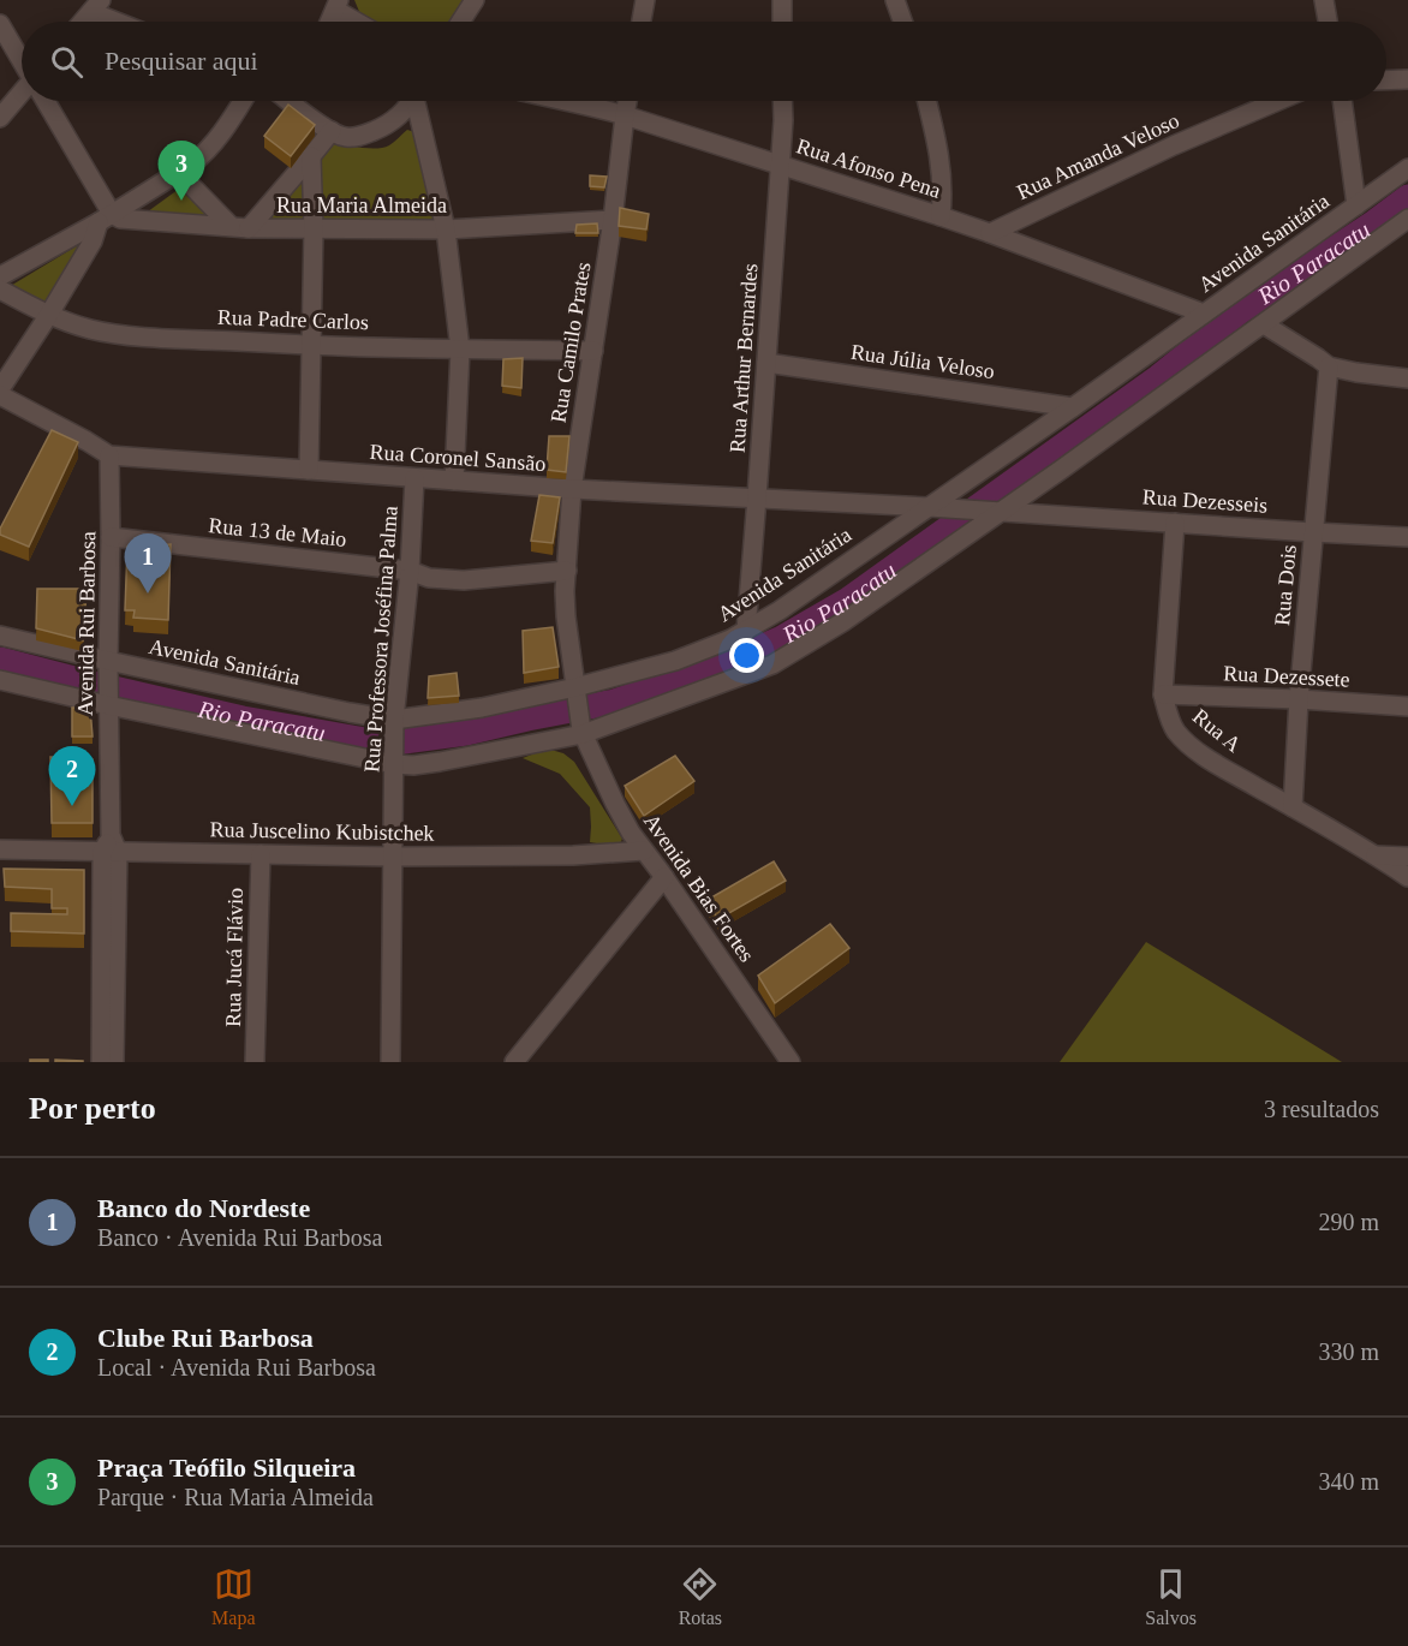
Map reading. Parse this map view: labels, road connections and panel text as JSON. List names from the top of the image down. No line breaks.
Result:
{"streets":{"street":["Rua Amanda Veloso","Rua Afonso Pena","Rua Maria Almeida","Avenida Sanitária","Rua Padre Carlos","Rua Camilo Prates","Rua Arthur Bernardes","Rua Júlia Veloso","Rua Coronel Sansão","Rua Dezesseis","Rua 13 de Maio","Rua Dois","Avenida Rui Barbosa","Rua Professora Joséfina Palma","Rua Dezessete","Rua A","Rua Juscelino Kubistchek","Avenida Bias Fortes","Rua Jucá Flávio"]},"crossings":[["Rua Amanda Veloso","Rua Afonso Pena"],["Rua Afonso Pena","Avenida Sanitária"],["Rua Afonso Pena","Rua Camilo Prates"],["Rua Afonso Pena","Rua Arthur Bernardes"],["Rua Maria Almeida","Rua Camilo Prates"],["Avenida Sanitária","Rua Camilo Prates"],["Avenida Sanitária","Rua Arthur Bernardes"],["Avenida Sanitária","Rua Júlia Veloso"],["Avenida Sanitária","Rua Coronel Sansão"],["Avenida Sanitária","Rua Dezesseis"],["Avenida Sanitária","Avenida Rui Barbosa"],["Avenida Sanitária","Rua Professora Joséfina Palma"],["Avenida Sanitária","Avenida Bias Fortes"],["Rua Padre Carlos","Rua Camilo Prates"],["Rua Camilo Prates","Rua Coronel Sansão"],["Rua Camilo Prates","Rua 13 de Maio"],["Rua Camilo Prates","Avenida Bias Fortes"],["Rua Arthur Bernardes","Rua Júlia Veloso"],["Rua Arthur Bernardes","Rua Coronel Sansão"],["Rua Coronel Sansão","Rua Dezesseis"],["Rua Coronel Sansão","Avenida Rui Barbosa"],["Rua Coronel Sansão","Rua Professora Joséfina Palma"],["Rua Dezesseis","Rua Dois"],["Rua Dezesseis","Rua A"],["Rua 13 de Maio","Avenida Rui Barbosa"],["Rua 13 de Maio","Rua Professora Joséfina Palma"],["Rua Dois","Rua Dezessete"],["Rua Dois","Rua A"],["Avenida Rui Barbosa","Rua Juscelino Kubistchek"],["Rua Professora Joséfina Palma","Rua Juscelino Kubistchek"],["Rua Dezessete","Rua A"],["Rua Juscelino Kubistchek","Avenida Bias Fortes"],["Rua Juscelino Kubistchek","Rua Jucá Flávio"]],"water":["Rio Paracatu"],"page":{"search":"Pesquisar aqui","pins":["3","1","2"],"heading":["Por perto","3 resultados"],"list":[{"mark":"1","name":"Banco do Nordeste","note":"Banco · Avenida Rui Barbosa","value":"290 m"},{"mark":"2","name":"Clube Rui Barbosa","note":"Local · Avenida Rui Barbosa","value":"330 m"},{"mark":"3","name":"Praça Teófilo Silqueira","note":"Parque · Rua Maria Almeida","value":"340 m"}],"nav":["Mapa","Rotas","Salvos"]}}
